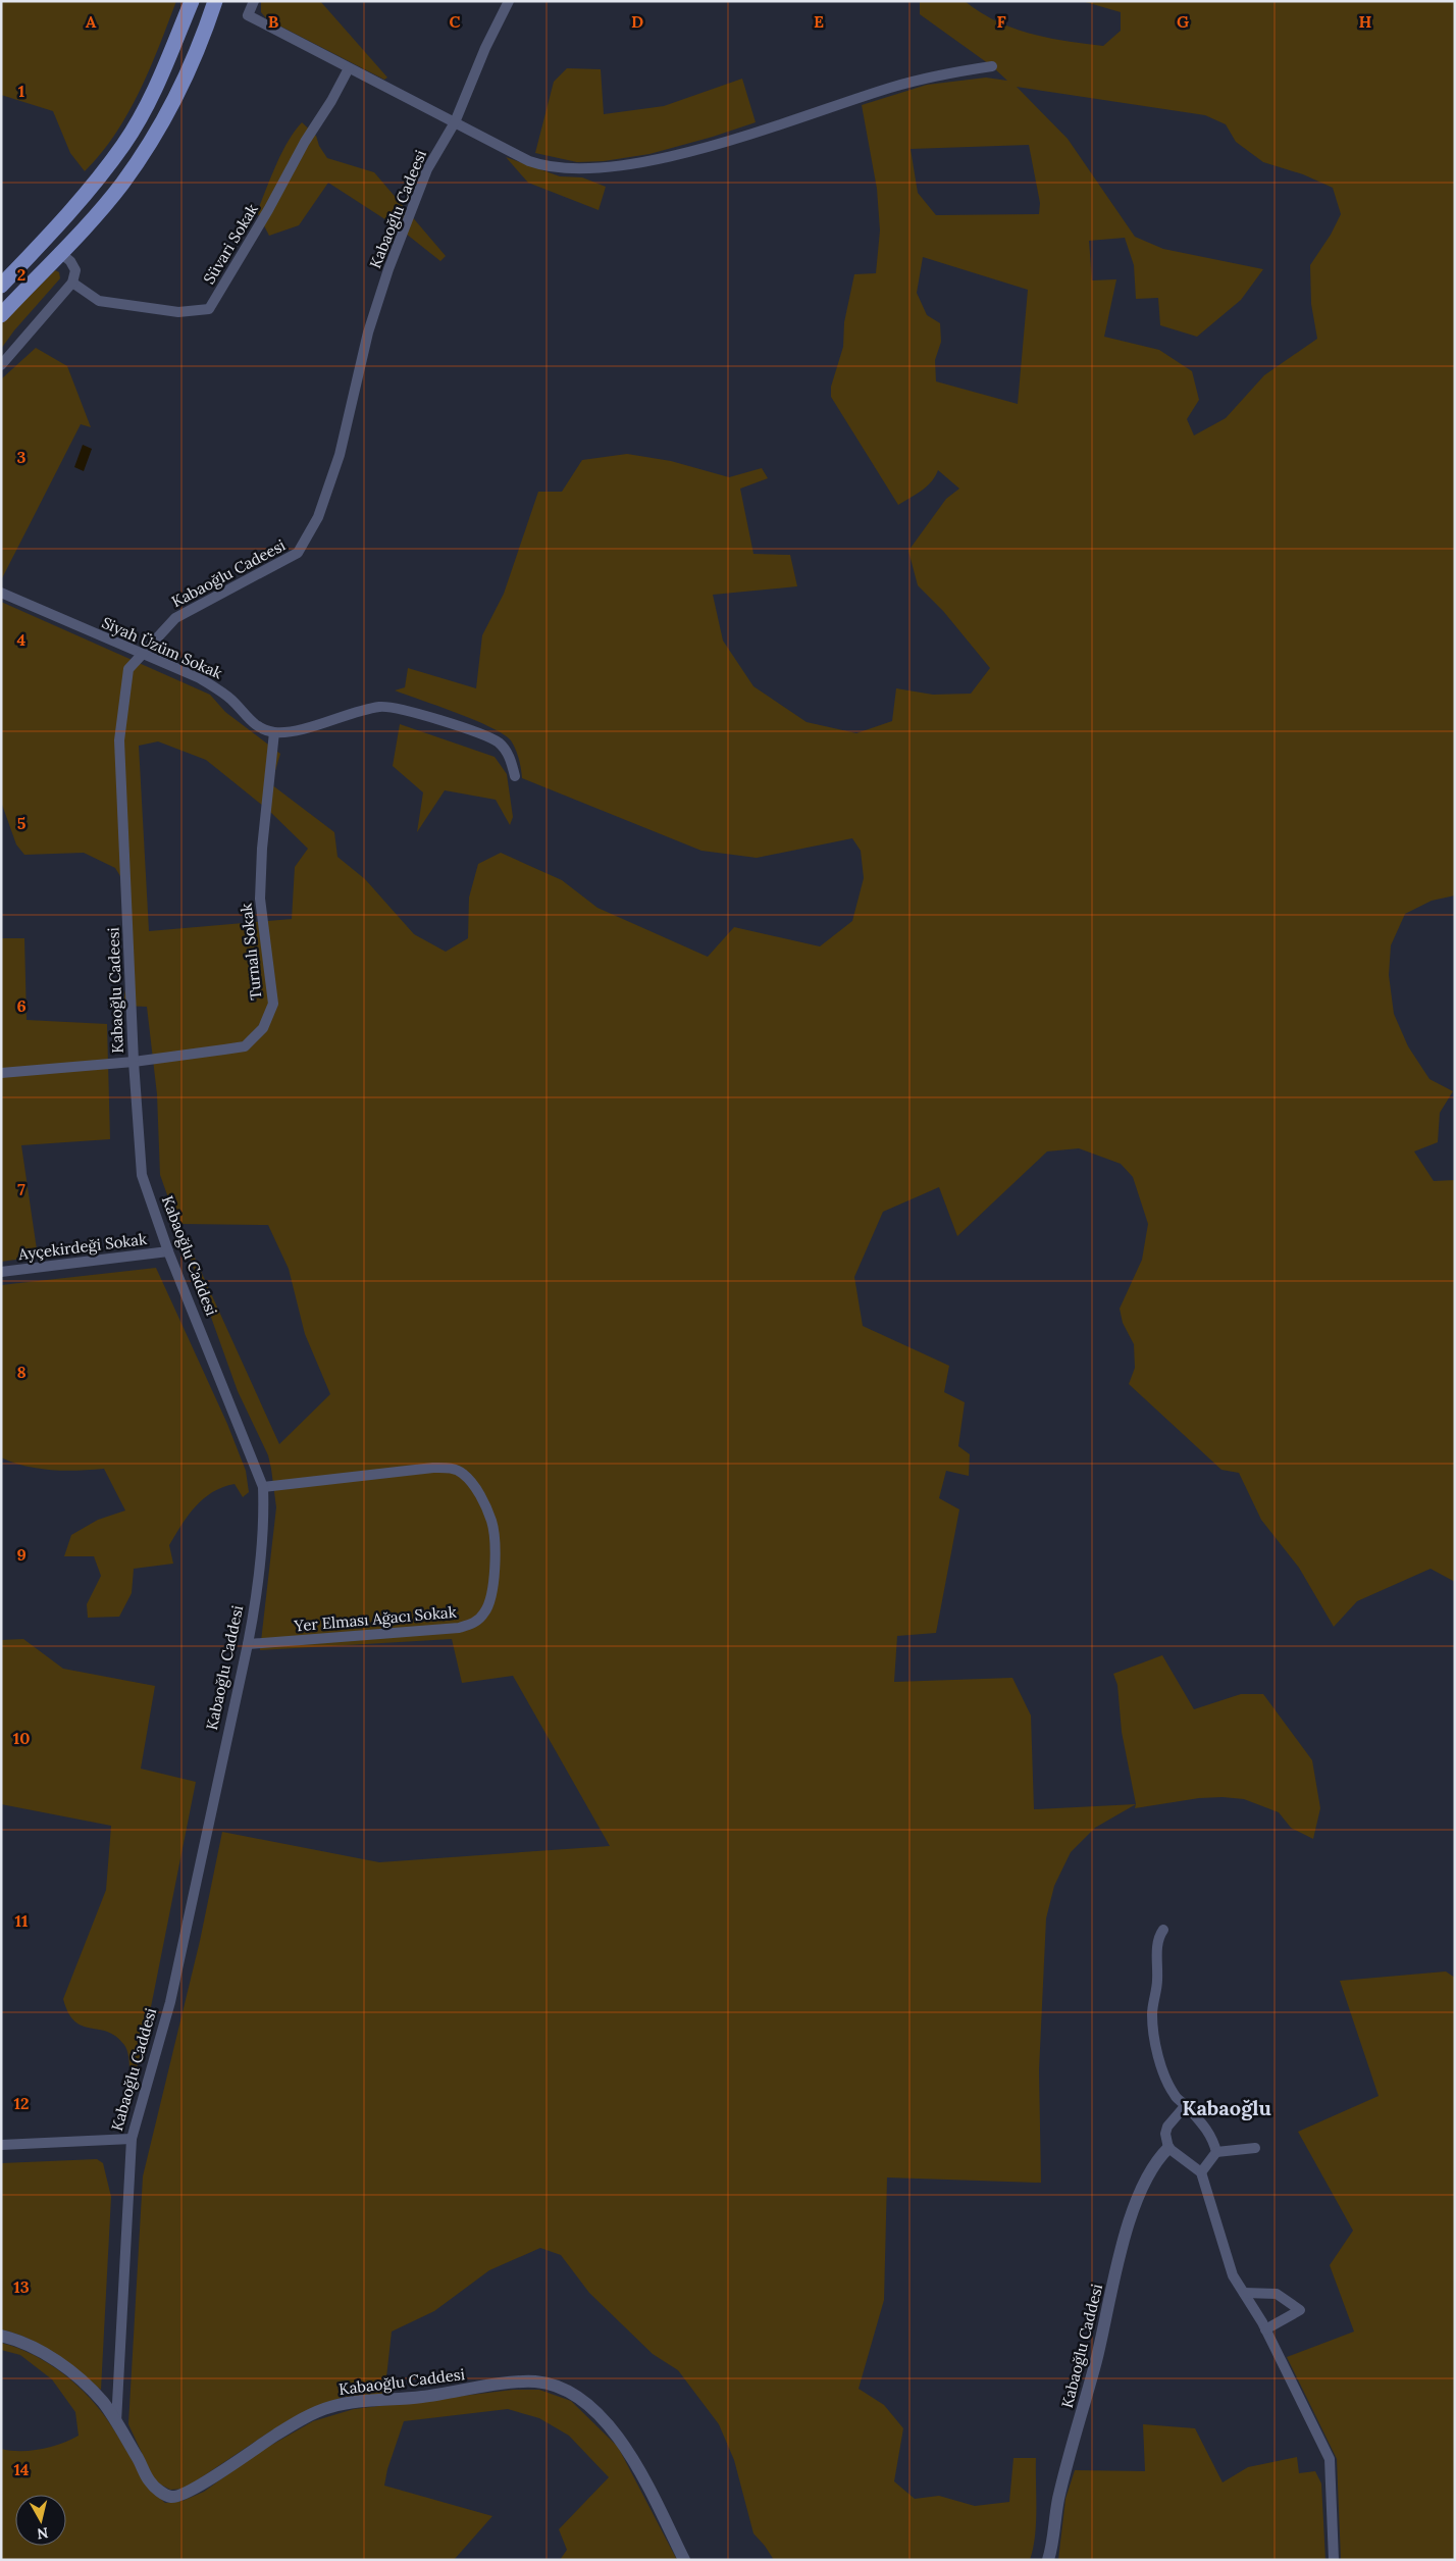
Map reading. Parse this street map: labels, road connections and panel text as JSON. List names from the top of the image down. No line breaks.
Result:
{"streets":{"street":["Kabaoğlu Cadeesi","Süvari Sokak","Siyah Üzüm Sokak","Turnalı Sokak","Ayçekirdeği Sokak","Kabaoğlu Caddesi","Yer Elması Ağacı Sokak"]},"crossings":[["Kabaoğlu Cadeesi","Siyah Üzüm Sokak"],["Kabaoğlu Cadeesi","Turnalı Sokak"],["Kabaoğlu Cadeesi","Kabaoğlu Caddesi"],["Siyah Üzüm Sokak","Turnalı Sokak"],["Turnalı Sokak","Kabaoğlu Caddesi"],["Ayçekirdeği Sokak","Kabaoğlu Caddesi"],["Kabaoğlu Caddesi","Yer Elması Ağacı Sokak"]],"districts":["Kabaoğlu"],"north":"bottom","grid":{"columns":["A","B","C","D","E","F","G","H"],"rows":["1","2","3","4","5","6","7","8","9","10","11","12","13","14"]}}
